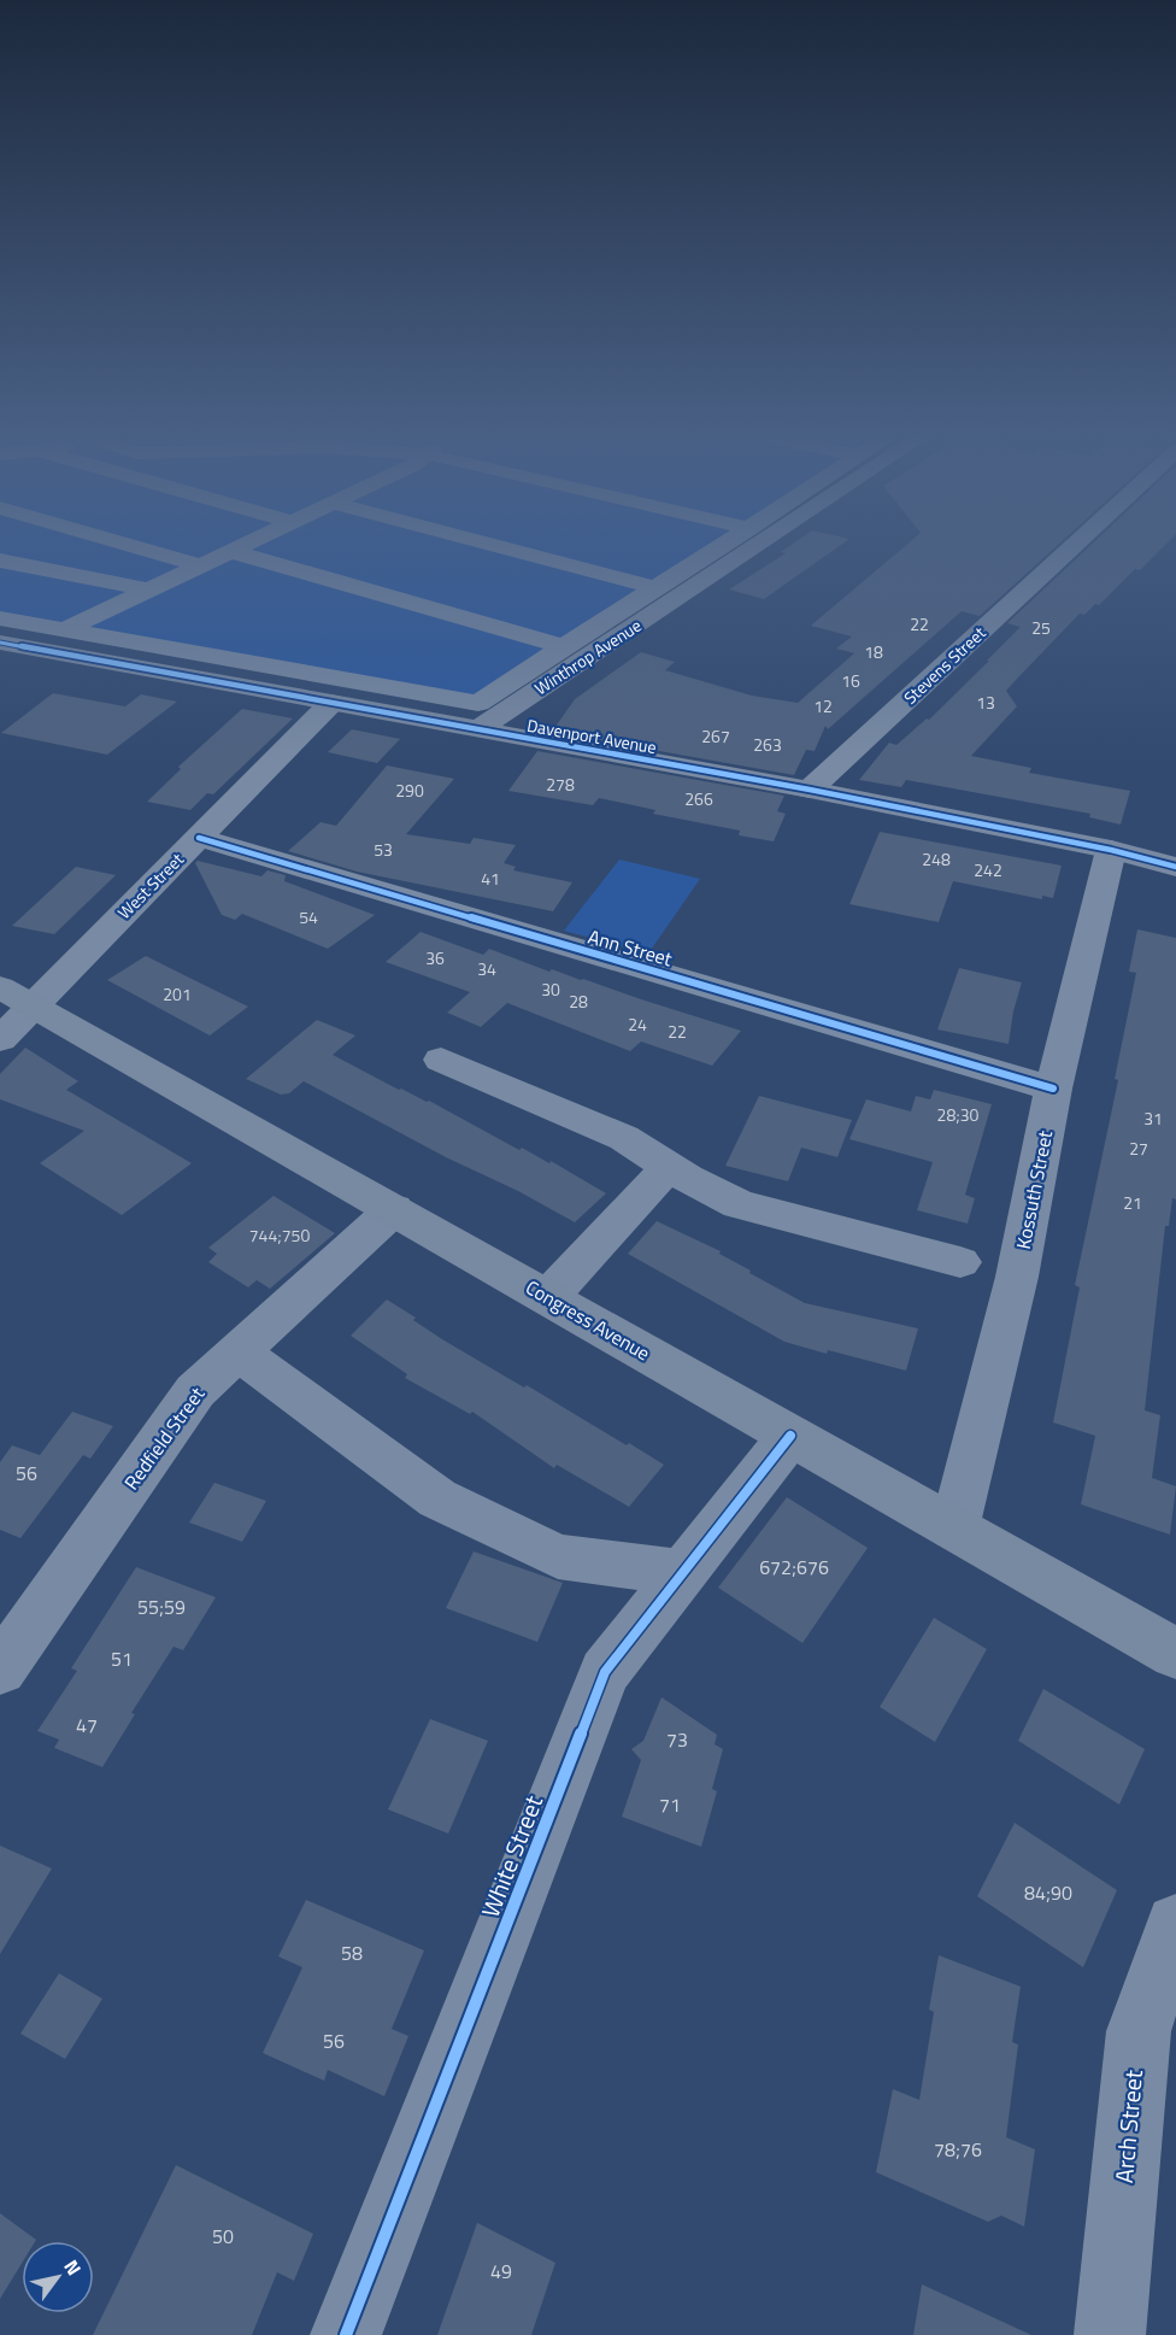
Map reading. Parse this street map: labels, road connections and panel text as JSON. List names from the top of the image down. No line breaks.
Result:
{"streets":{"main road":["Winthrop Avenue","Davenport Avenue","Congress Avenue"],"street":["Stevens Street","West Street","Ann Street","Kossuth Street","Redfield Street","White Street","Arch Street"]},"crossings":[["Winthrop Avenue","Davenport Avenue"],["Stevens Street","Davenport Avenue"],["Davenport Avenue","West Street"],["Davenport Avenue","Kossuth Street"],["West Street","Ann Street"],["West Street","Congress Avenue"],["Ann Street","Kossuth Street"],["Kossuth Street","Congress Avenue"],["Congress Avenue","Redfield Street"],["Congress Avenue","White Street"]],"house_numbers":["22","25","18","16","13","12","267","263","278","290","266","53","248","242","41","54","36","34","30","201","28","24","22","28;30","31","27","21","744;750","56","672;676","55;59","51","47","73","71","84;90","58","56","78;76","50","49"],"north":"top right"}
